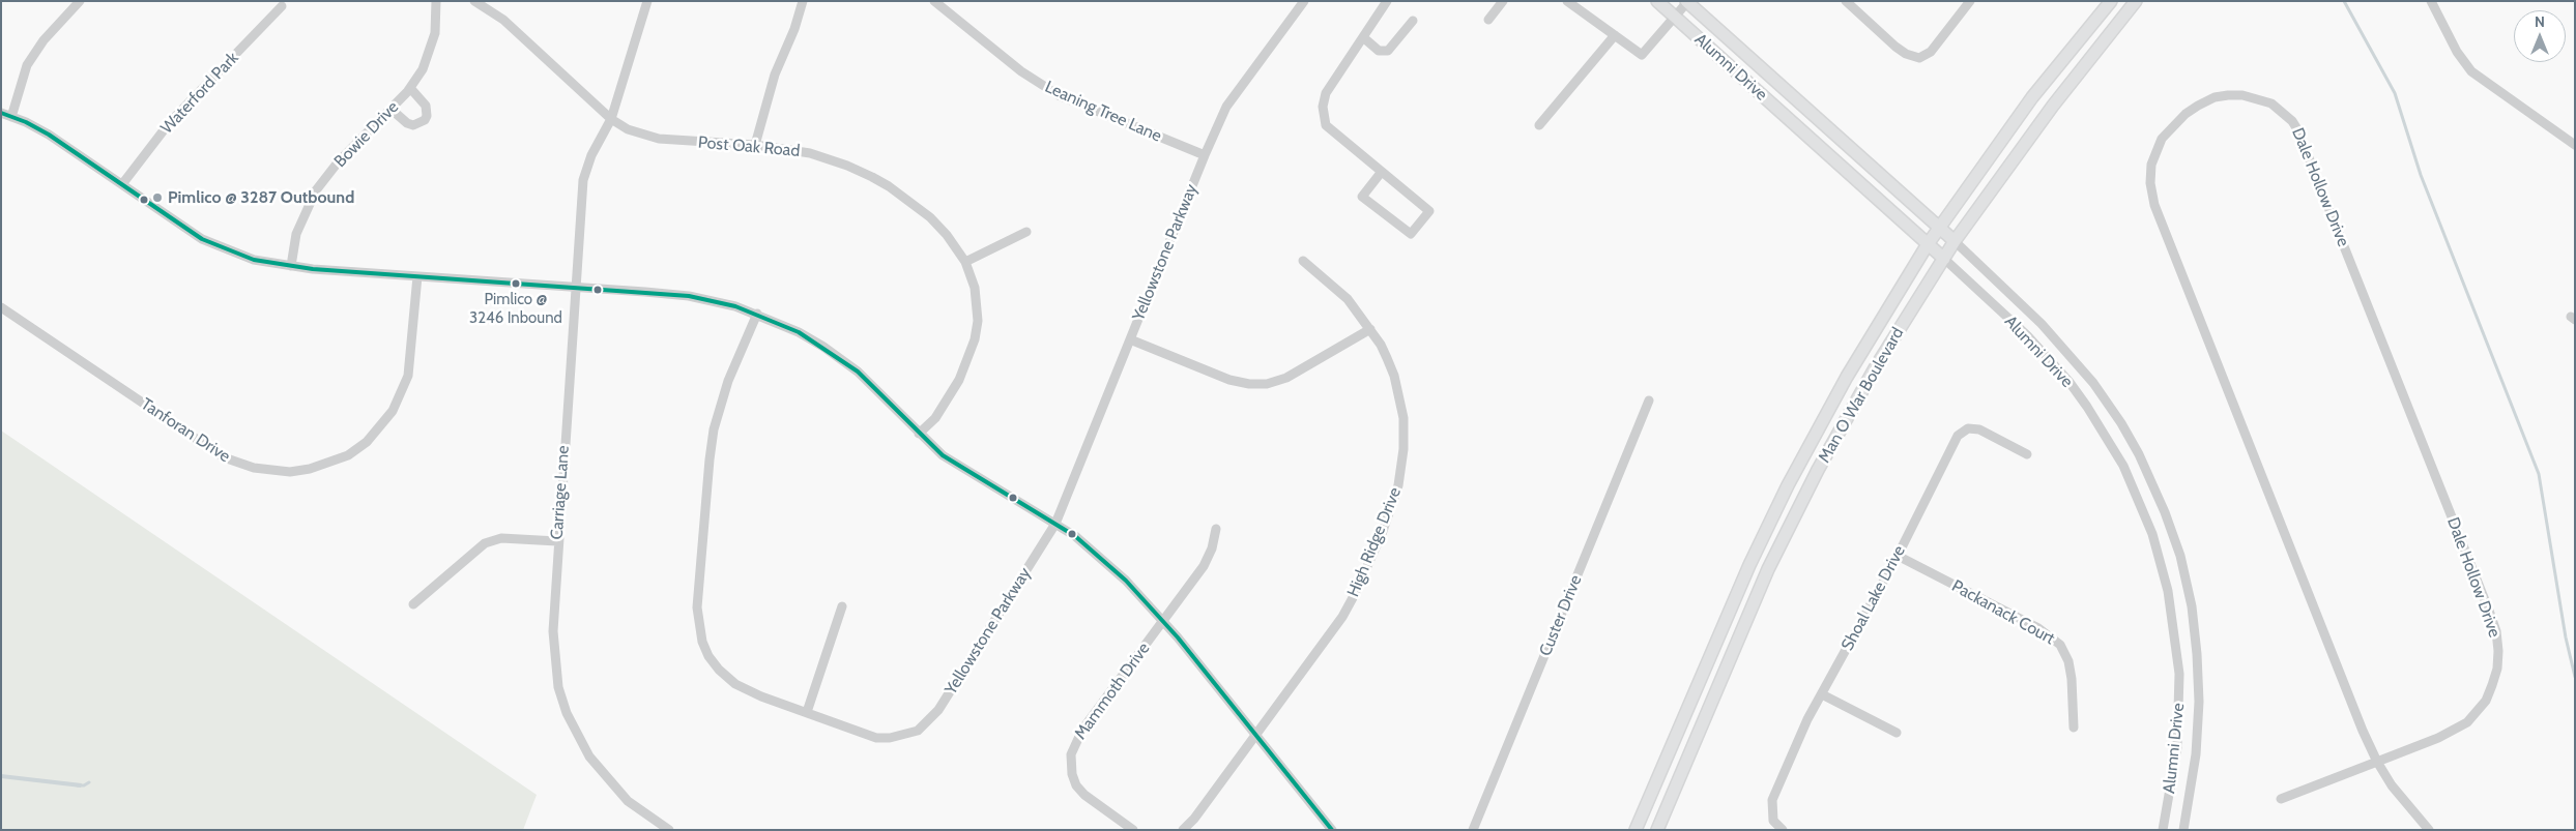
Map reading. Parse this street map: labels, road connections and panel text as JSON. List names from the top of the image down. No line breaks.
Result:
{"streets":{"main road":["Alumni Drive","Man O War Boulevard"],"street":["Waterford Park","Leaning Tree Lane","Bowie Drive","Post Oak Road","Dale Hollow Drive","Yellowstone Parkway","Tanforan Drive","Carriage Lane","High Ridge Drive","Shoal Lake Drive","Packanack Court","Custer Drive","Mammoth Drive"]},"crossings":[["Alumni Drive","Man O War Boulevard"],["Leaning Tree Lane","Yellowstone Parkway"],["Post Oak Road","Carriage Lane"],["Shoal Lake Drive","Packanack Court"]],"places":["Pimlico @ 3287 Outbound","Pimlico @ 3246 Inbound"],"north":"top"}
